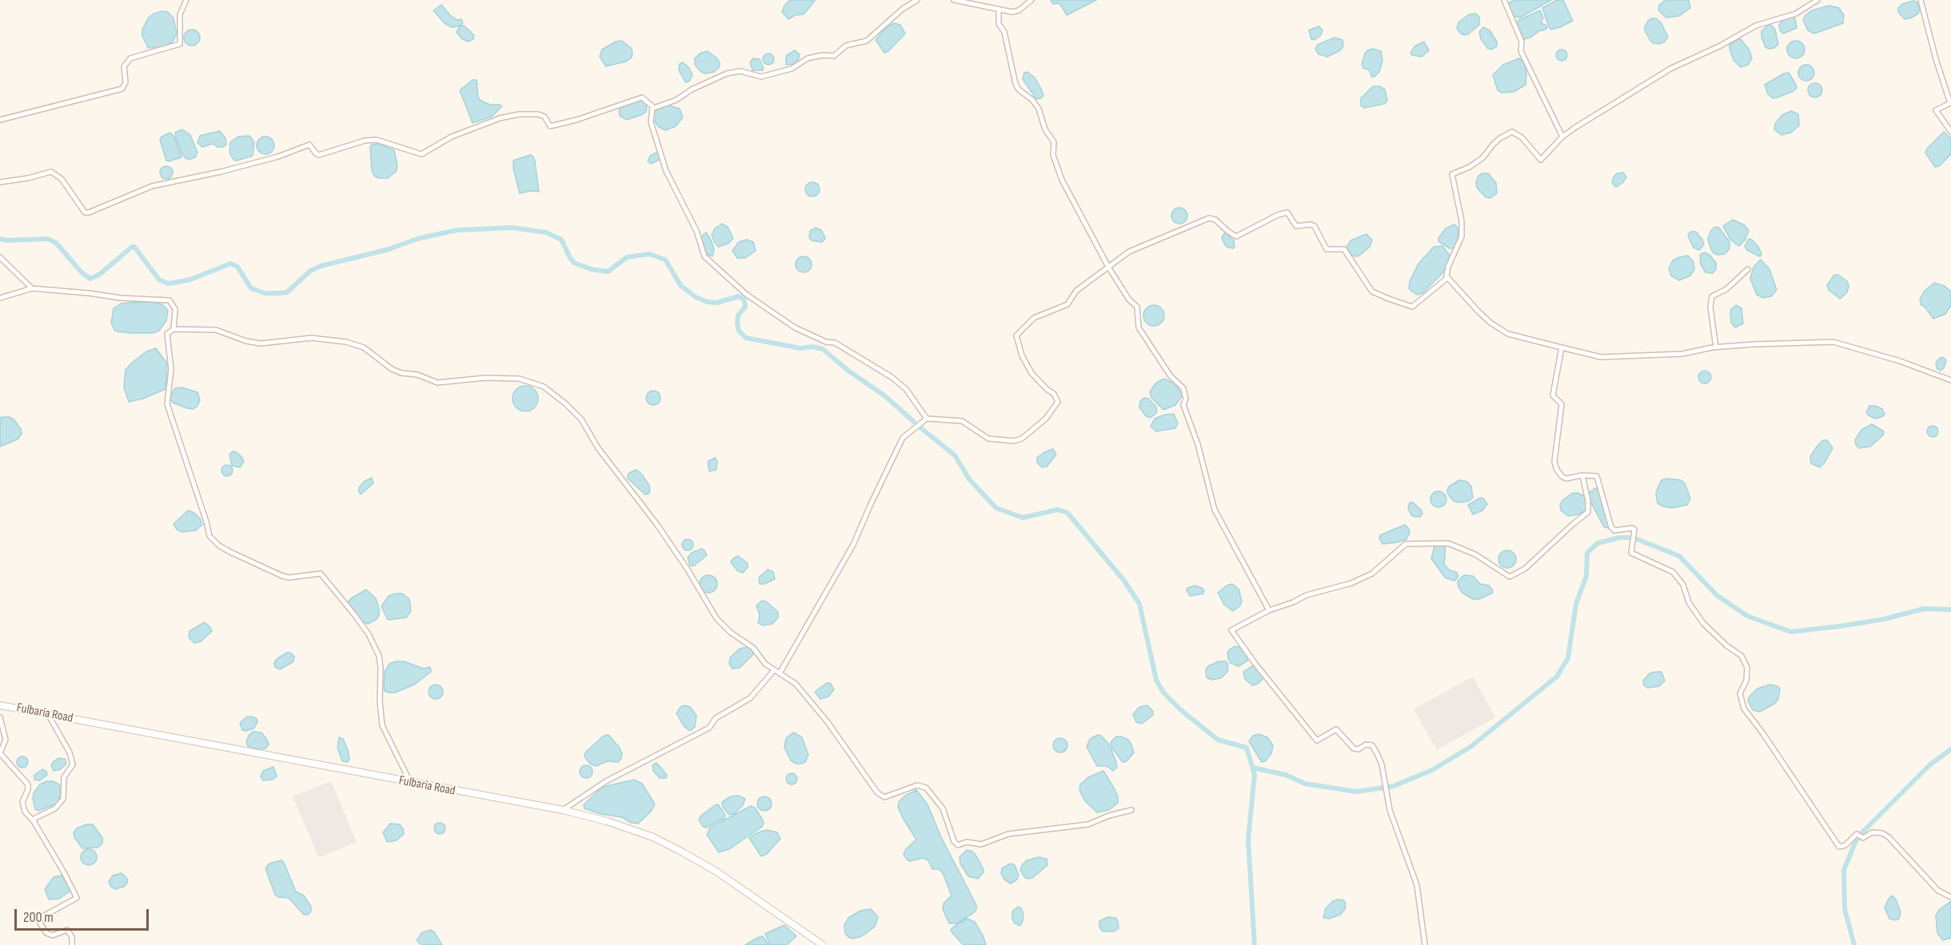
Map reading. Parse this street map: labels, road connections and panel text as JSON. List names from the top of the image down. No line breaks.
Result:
{"streets":{"main road":["Fulbaria Road"]},"scale_bar":"200 m"}
